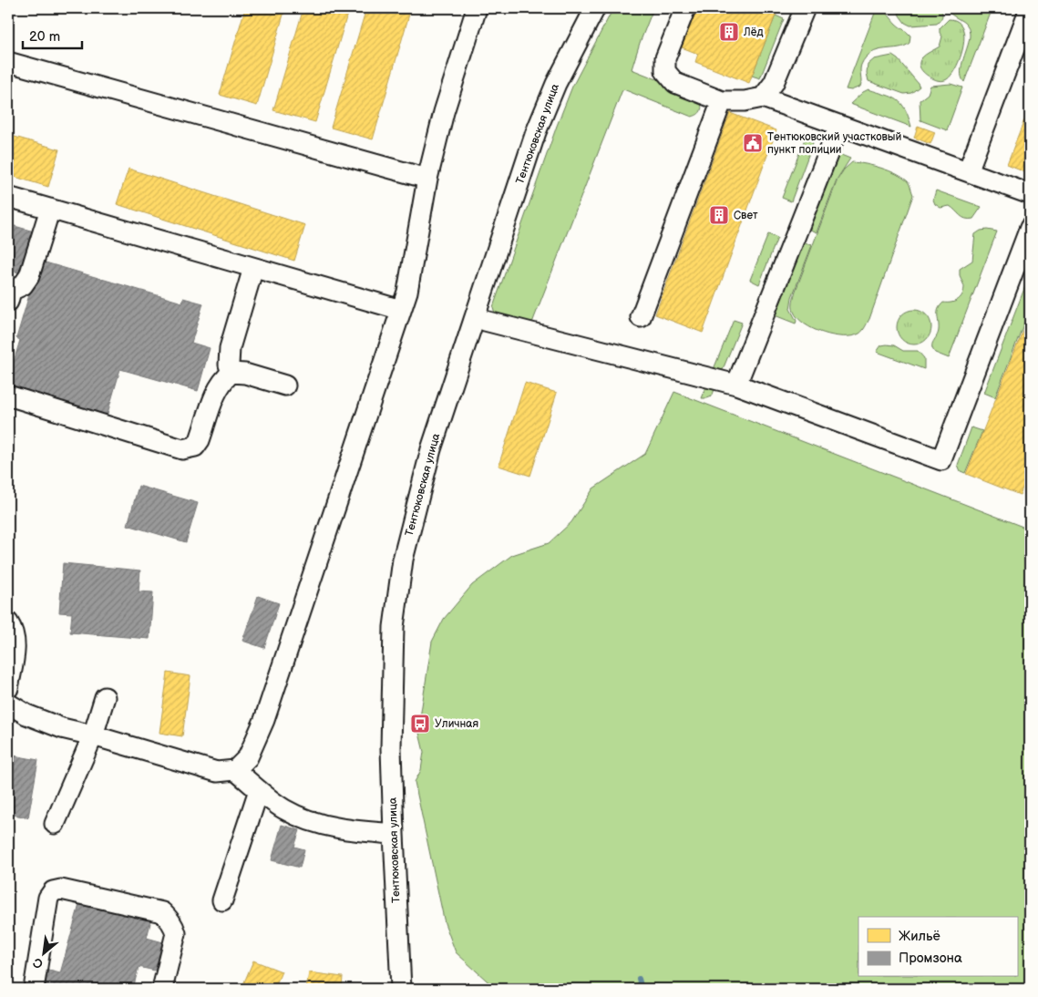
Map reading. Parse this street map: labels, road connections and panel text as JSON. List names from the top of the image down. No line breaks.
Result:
{"streets":{"street":["Тентюковская улица"]},"places":{"building":["Лёд","Свет"],"public building":["Тентюковский участковый пункт полиции"],"bus stop":["Уличная"]},"legend":["Жильё","Промзона"],"scale_bar":"20 m","north":"bottom left"}
